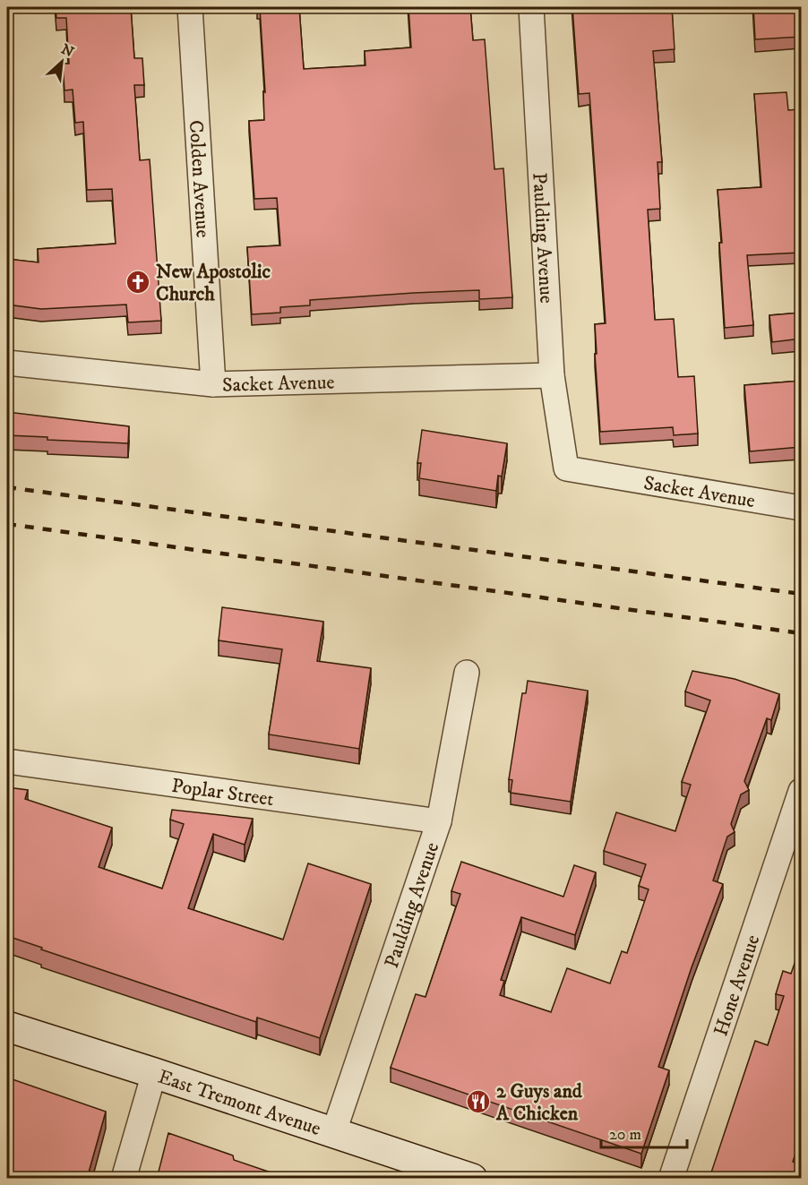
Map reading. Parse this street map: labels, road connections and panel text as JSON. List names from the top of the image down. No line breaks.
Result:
{"streets":{"main road":["East Tremont Avenue"],"street":["Colden Avenue","Paulding Avenue","Sacket Avenue","Poplar Street","Hone Avenue"]},"crossings":[["Colden Avenue","Sacket Avenue"],["Paulding Avenue","Sacket Avenue"],["Paulding Avenue","Poplar Street"],["Paulding Avenue","East Tremont Avenue"]],"places":{"church":["New Apostolic Church"],"restaurant":["2 Guys and A Chicken"]},"scale_bar":"20 m","north":"top right"}
